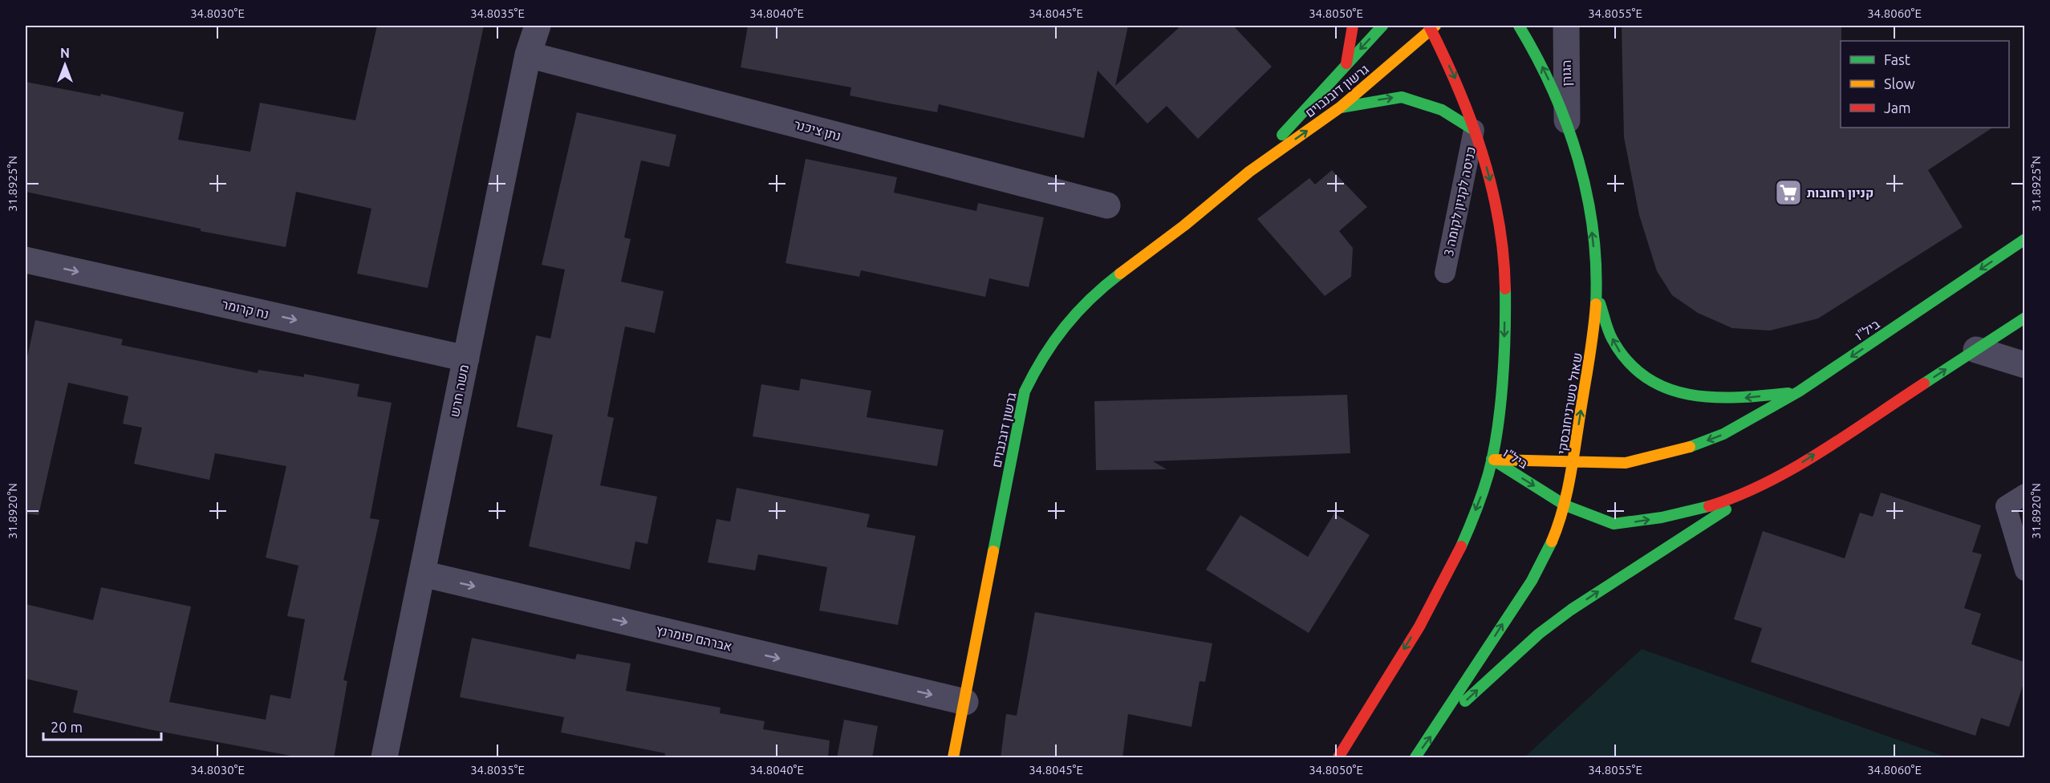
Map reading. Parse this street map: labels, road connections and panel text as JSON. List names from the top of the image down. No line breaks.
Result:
{"streets":{"street":["הגורן","גרשון דובנבוים","נתן ציכנר","נח קרומר","ביל\"ו","משה חרש","שאול טשרניחובסקי","אברהם פומרנץ"],"lane":["כניסה לקניון לקומה 3"]},"crossings":[["הגורן","שאול טשרניחובסקי"],["גרשון דובנבוים","אברהם פומרנץ"],["נתן ציכנר","משה חרש"],["נח קרומר","משה חרש"],["ביל\"ו","שאול טשרניחובסקי"],["משה חרש","אברהם פומרנץ"]],"one_way":["נח קרומר","אברהם פומרנץ"],"places":{"supermarket":["קניון רחובות"]},"legend":["Fast","Slow","Jam"],"scale_bar":"20 m","north":"top","coordinates":["34.8030°E","34.8035°E","34.8040°E","34.8045°E","34.8050°E","34.8055°E","34.8060°E","31.8925°N","31.8920°N"]}
